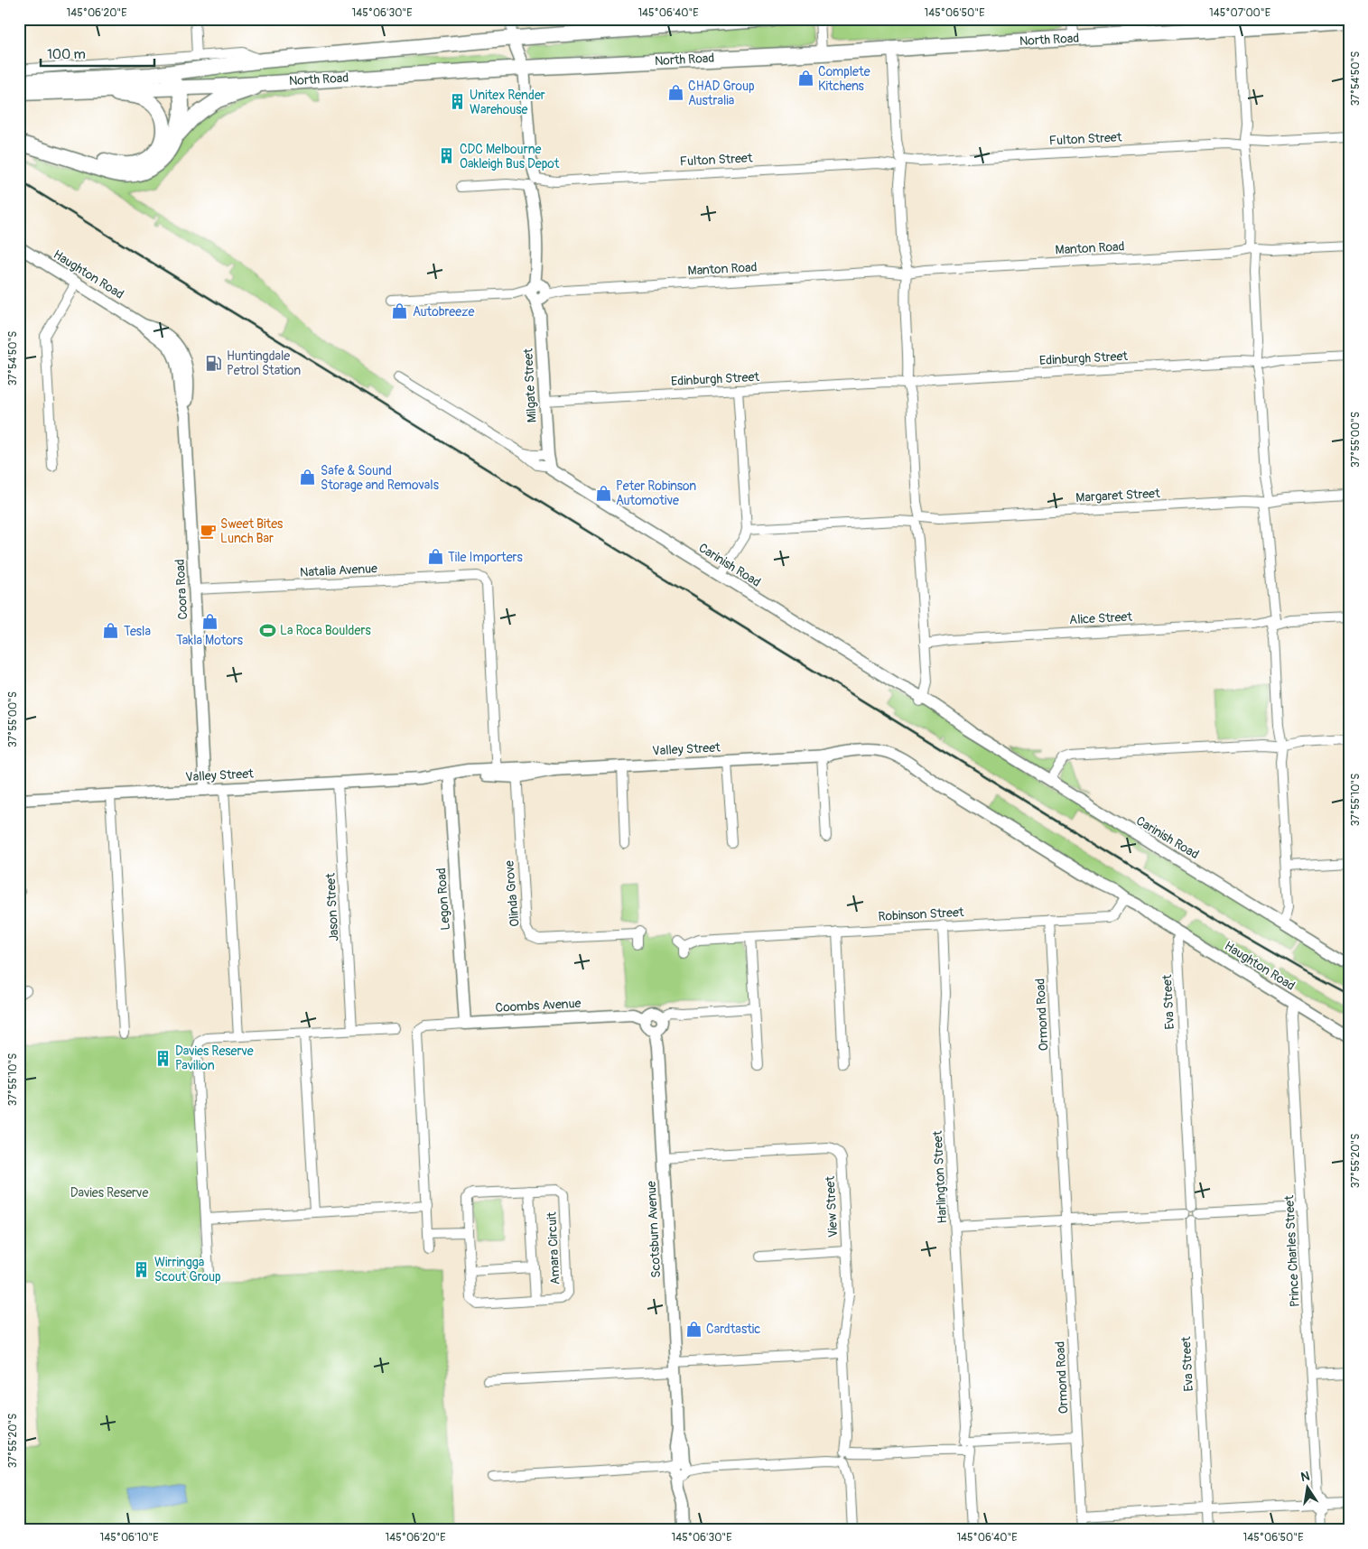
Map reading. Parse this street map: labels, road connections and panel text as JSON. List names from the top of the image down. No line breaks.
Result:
{"streets":{"main road":["North Road"],"street":["Fulton Street","Manton Road","Haughton Road","Edinburgh Street","Milgate Street","Margaret Street","Carinish Road","Natalia Avenue","Coora Road","Alice Street","Valley Street","Olinda Grove","Legon Road","Jason Street","Robinson Street","Eva Street","Coombs Avenue","Ormond Road","Harlington Street","View Street","Scotsburn Avenue","Amara Circuit","Prince Charles Street"]},"crossings":[["North Road","Milgate Street"],["Fulton Street","Milgate Street"],["Manton Road","Milgate Street"],["Haughton Road","Coora Road"],["Haughton Road","Valley Street"],["Haughton Road","Robinson Street"],["Haughton Road","Eva Street"],["Haughton Road","Prince Charles Street"],["Edinburgh Street","Milgate Street"],["Milgate Street","Carinish Road"],["Natalia Avenue","Coora Road"],["Natalia Avenue","Valley Street"],["Coora Road","Valley Street"],["Valley Street","Olinda Grove"],["Valley Street","Legon Road"],["Valley Street","Jason Street"],["Legon Road","Coombs Avenue"],["Robinson Street","Ormond Road"],["Robinson Street","Harlington Street"],["Coombs Avenue","Scotsburn Avenue"],["View Street","Scotsburn Avenue"]],"parks":["Davies Reserve"],"places":{"shop":["Complete Kitchens","CHAD Group Australia","Autobreeze","Safe & Sound Storage and Removals","Peter Robinson Automotive","Tile Importers","Takla Motors","Tesla","Cardtastic"],"building":["Unitex Render Warehouse","CDC Melbourne Oakleigh Bus Depot","Davies Reserve Pavilion","Wirringga Scout Group"],"fuel station":["Huntingdale Petrol Station"],"cafe":["Sweet Bites Lunch Bar"],"sports":["La Roca Boulders"]},"scale_bar":"100 m","north":"top","coordinates":["145°06'20\"E","145°06'30\"E","145°06'40\"E","145°06'50\"E","145°07'00\"E","37°54'50\"S","37°55'00\"S","37°55'10\"S","37°55'20\"S","145°06'10\"E"]}
